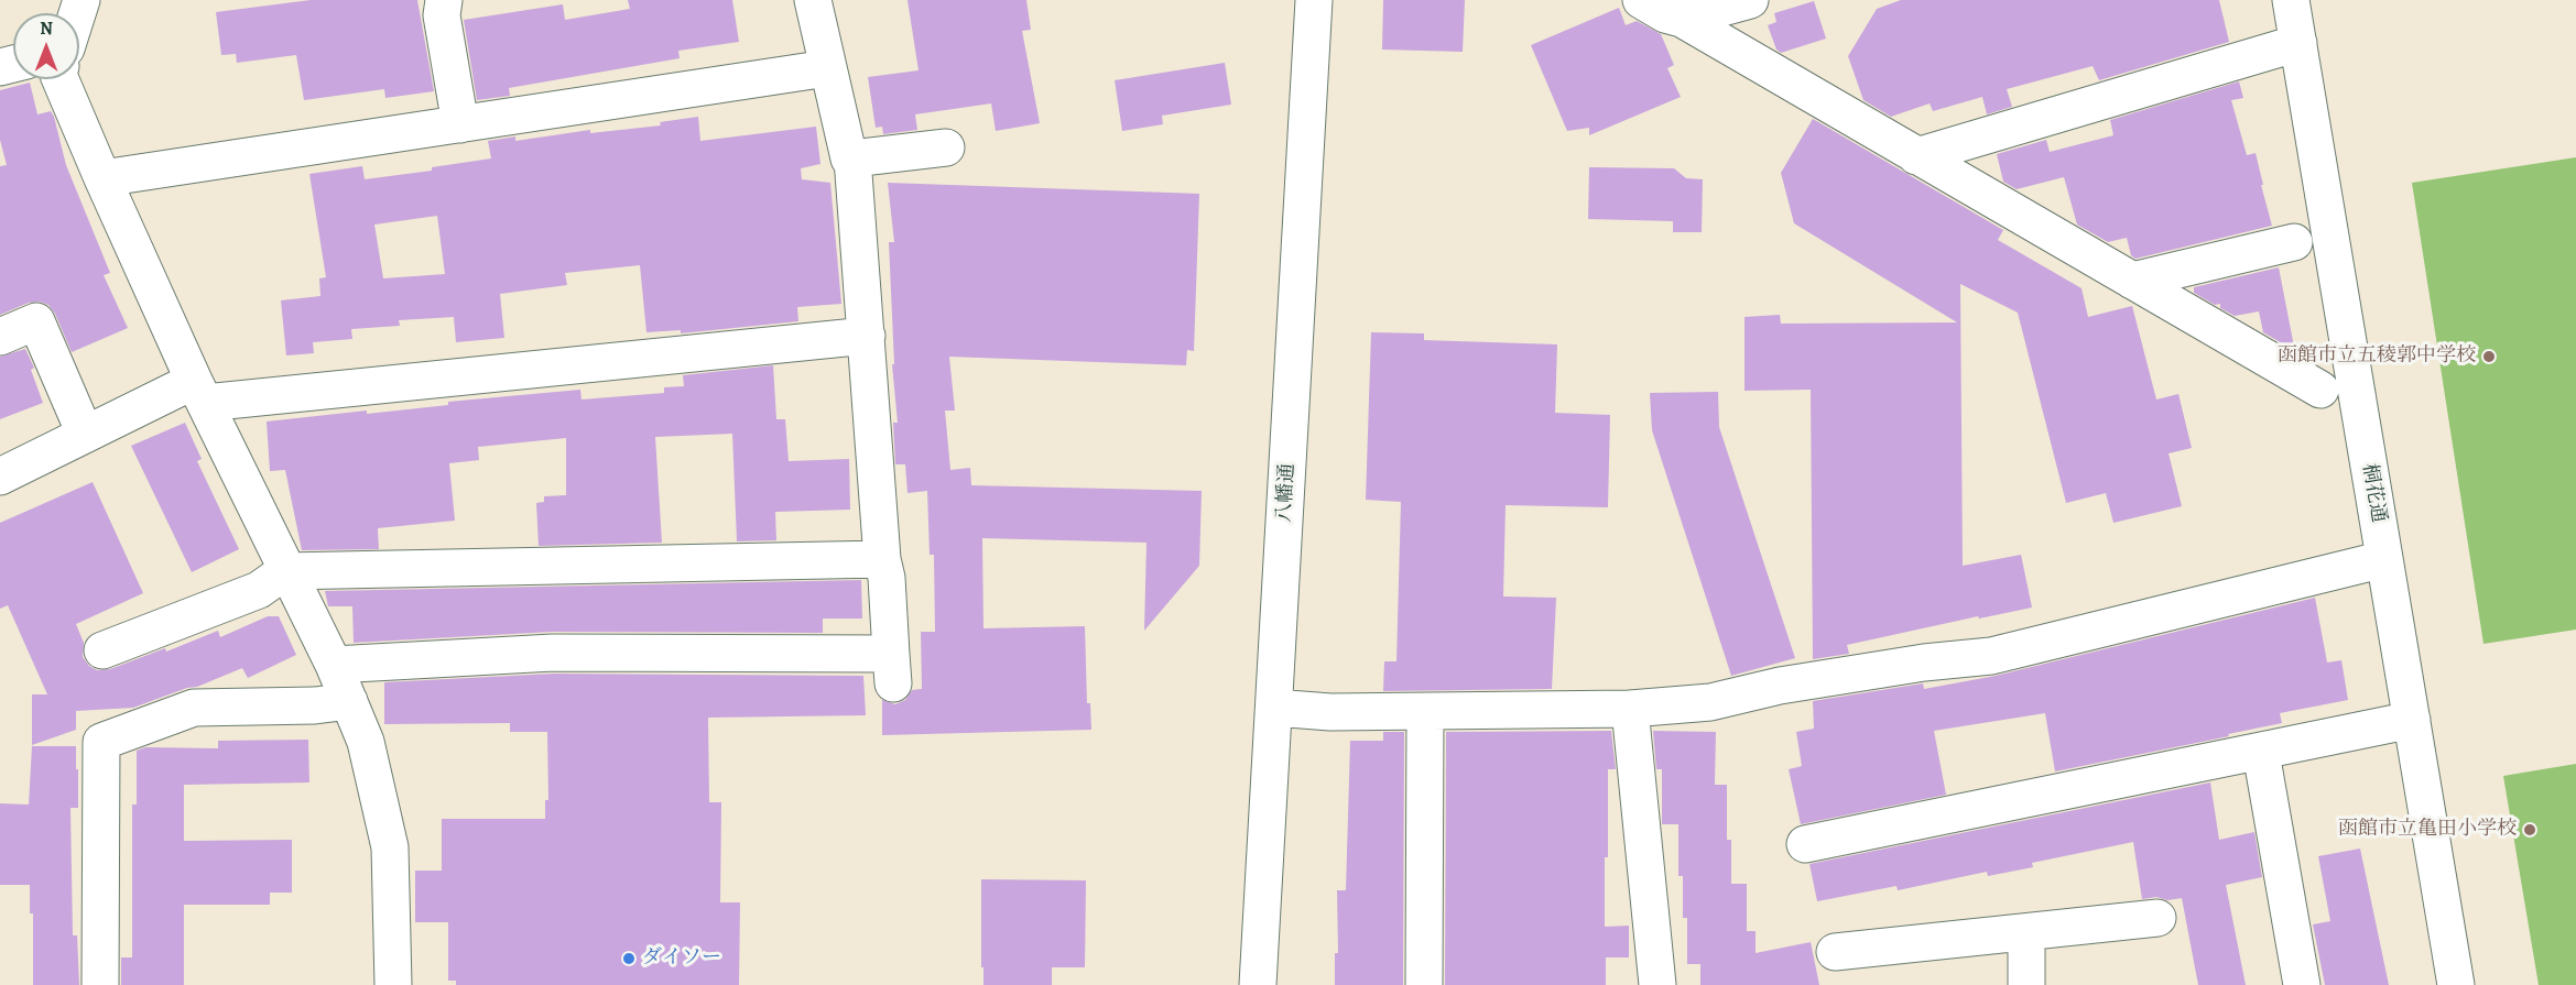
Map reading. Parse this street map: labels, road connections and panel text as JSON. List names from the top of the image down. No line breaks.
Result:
{"streets":{"street":["八幡通","桐花通"]},"places":["函館市立五稜郭中学校","函館市立亀田小学校","ダイソー"],"north":"top"}
